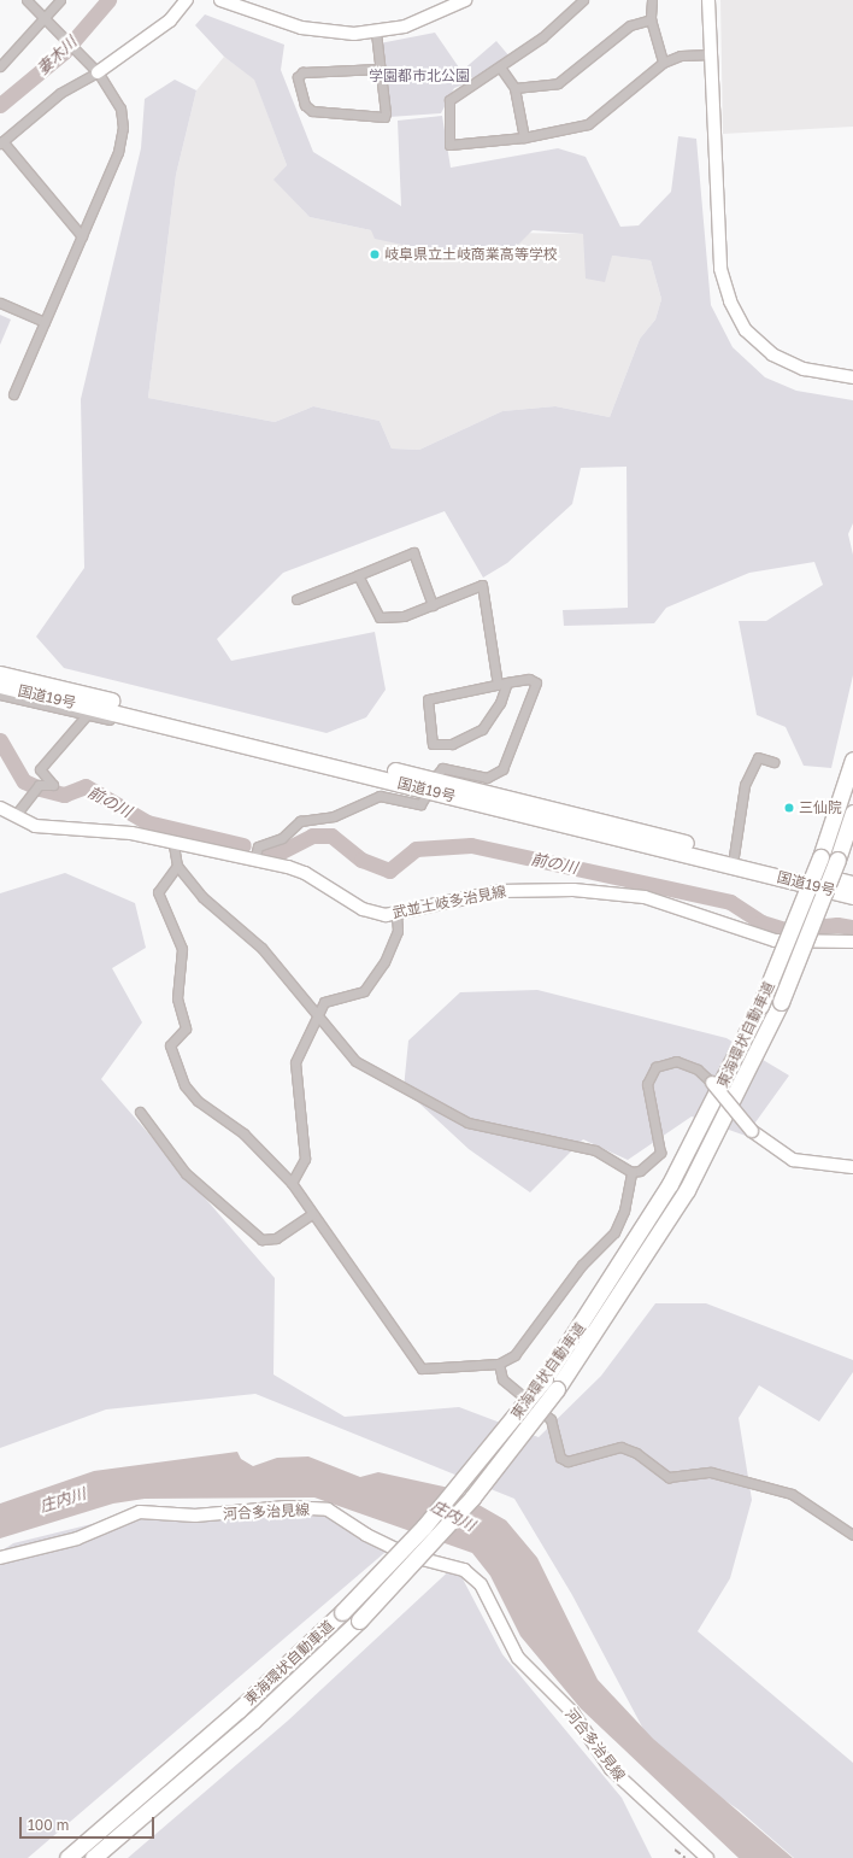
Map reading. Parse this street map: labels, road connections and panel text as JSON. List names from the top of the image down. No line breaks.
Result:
{"streets":{"highway":["国道19号","東海環状自動車道"],"main road":["武並土岐多治見線","河合多治見線"]},"water":["妻木川","前の川","庄内川"],"parks":["学園都市北公園"],"places":["岐阜県立土岐商業高等学校","三仙院"],"scale_bar":"100 m"}
